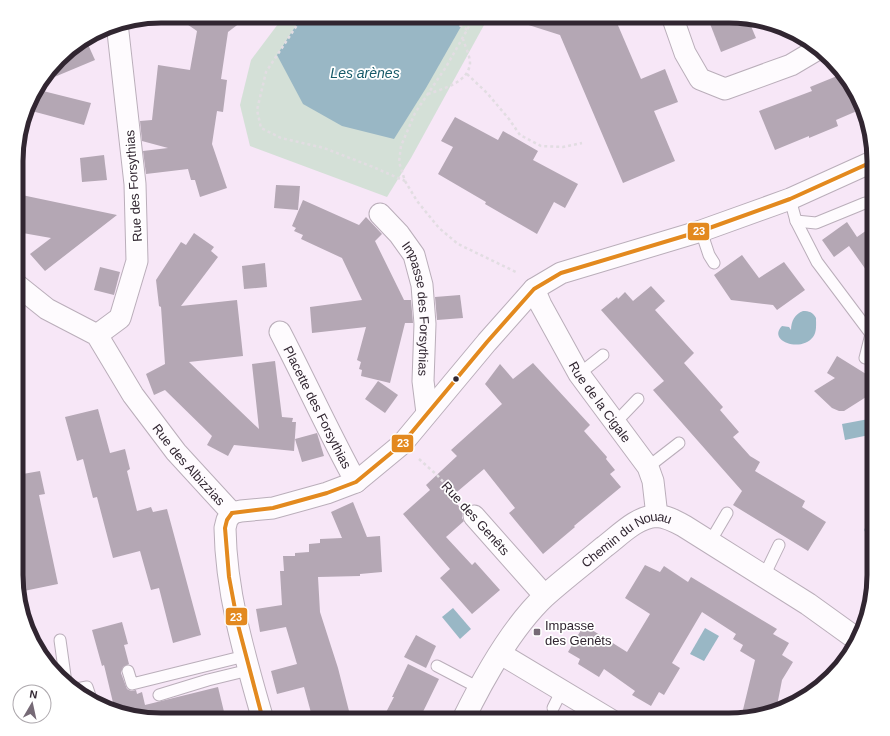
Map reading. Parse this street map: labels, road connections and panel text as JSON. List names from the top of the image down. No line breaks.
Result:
{"streets":{"street":["Rue des Forsythias","Impasse des Forsythias","Rue de la Cigale","Placette des Forsythias","Rue des Albizzias","Rue des Genêts","Chemin du Nouau"]},"crossings":[["Rue des Forsythias","Rue des Albizzias"],["Rue de la Cigale","Chemin du Nouau"],["Rue des Genêts","Chemin du Nouau"]],"water":["Les arènes"],"places":{"transit":["Impasse des Genêts"]},"lines":["transit line 23"],"north":"top"}
